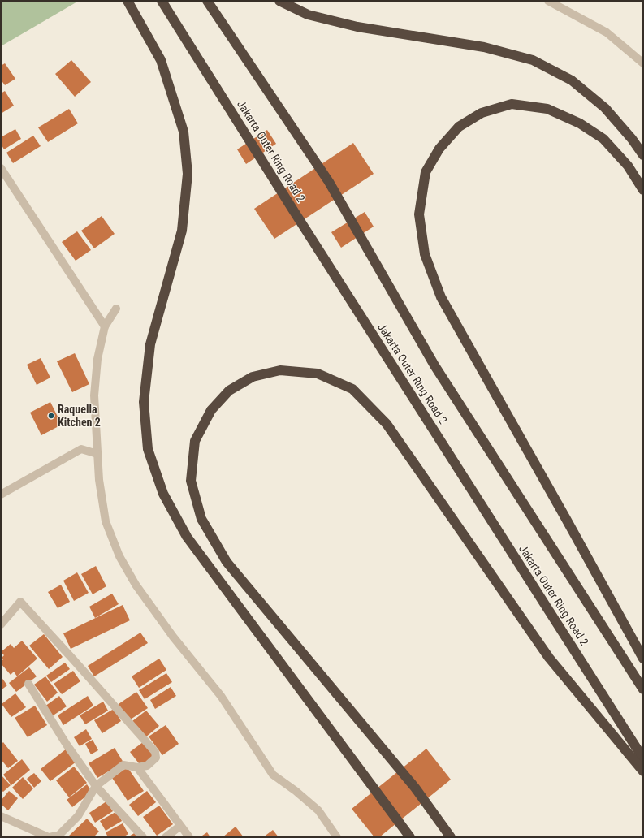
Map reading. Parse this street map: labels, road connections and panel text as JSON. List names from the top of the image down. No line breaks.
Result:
{"streets":{"highway":["Jakarta Outer Ring Road 2"]},"places":["Raquella Kitchen 2"]}
